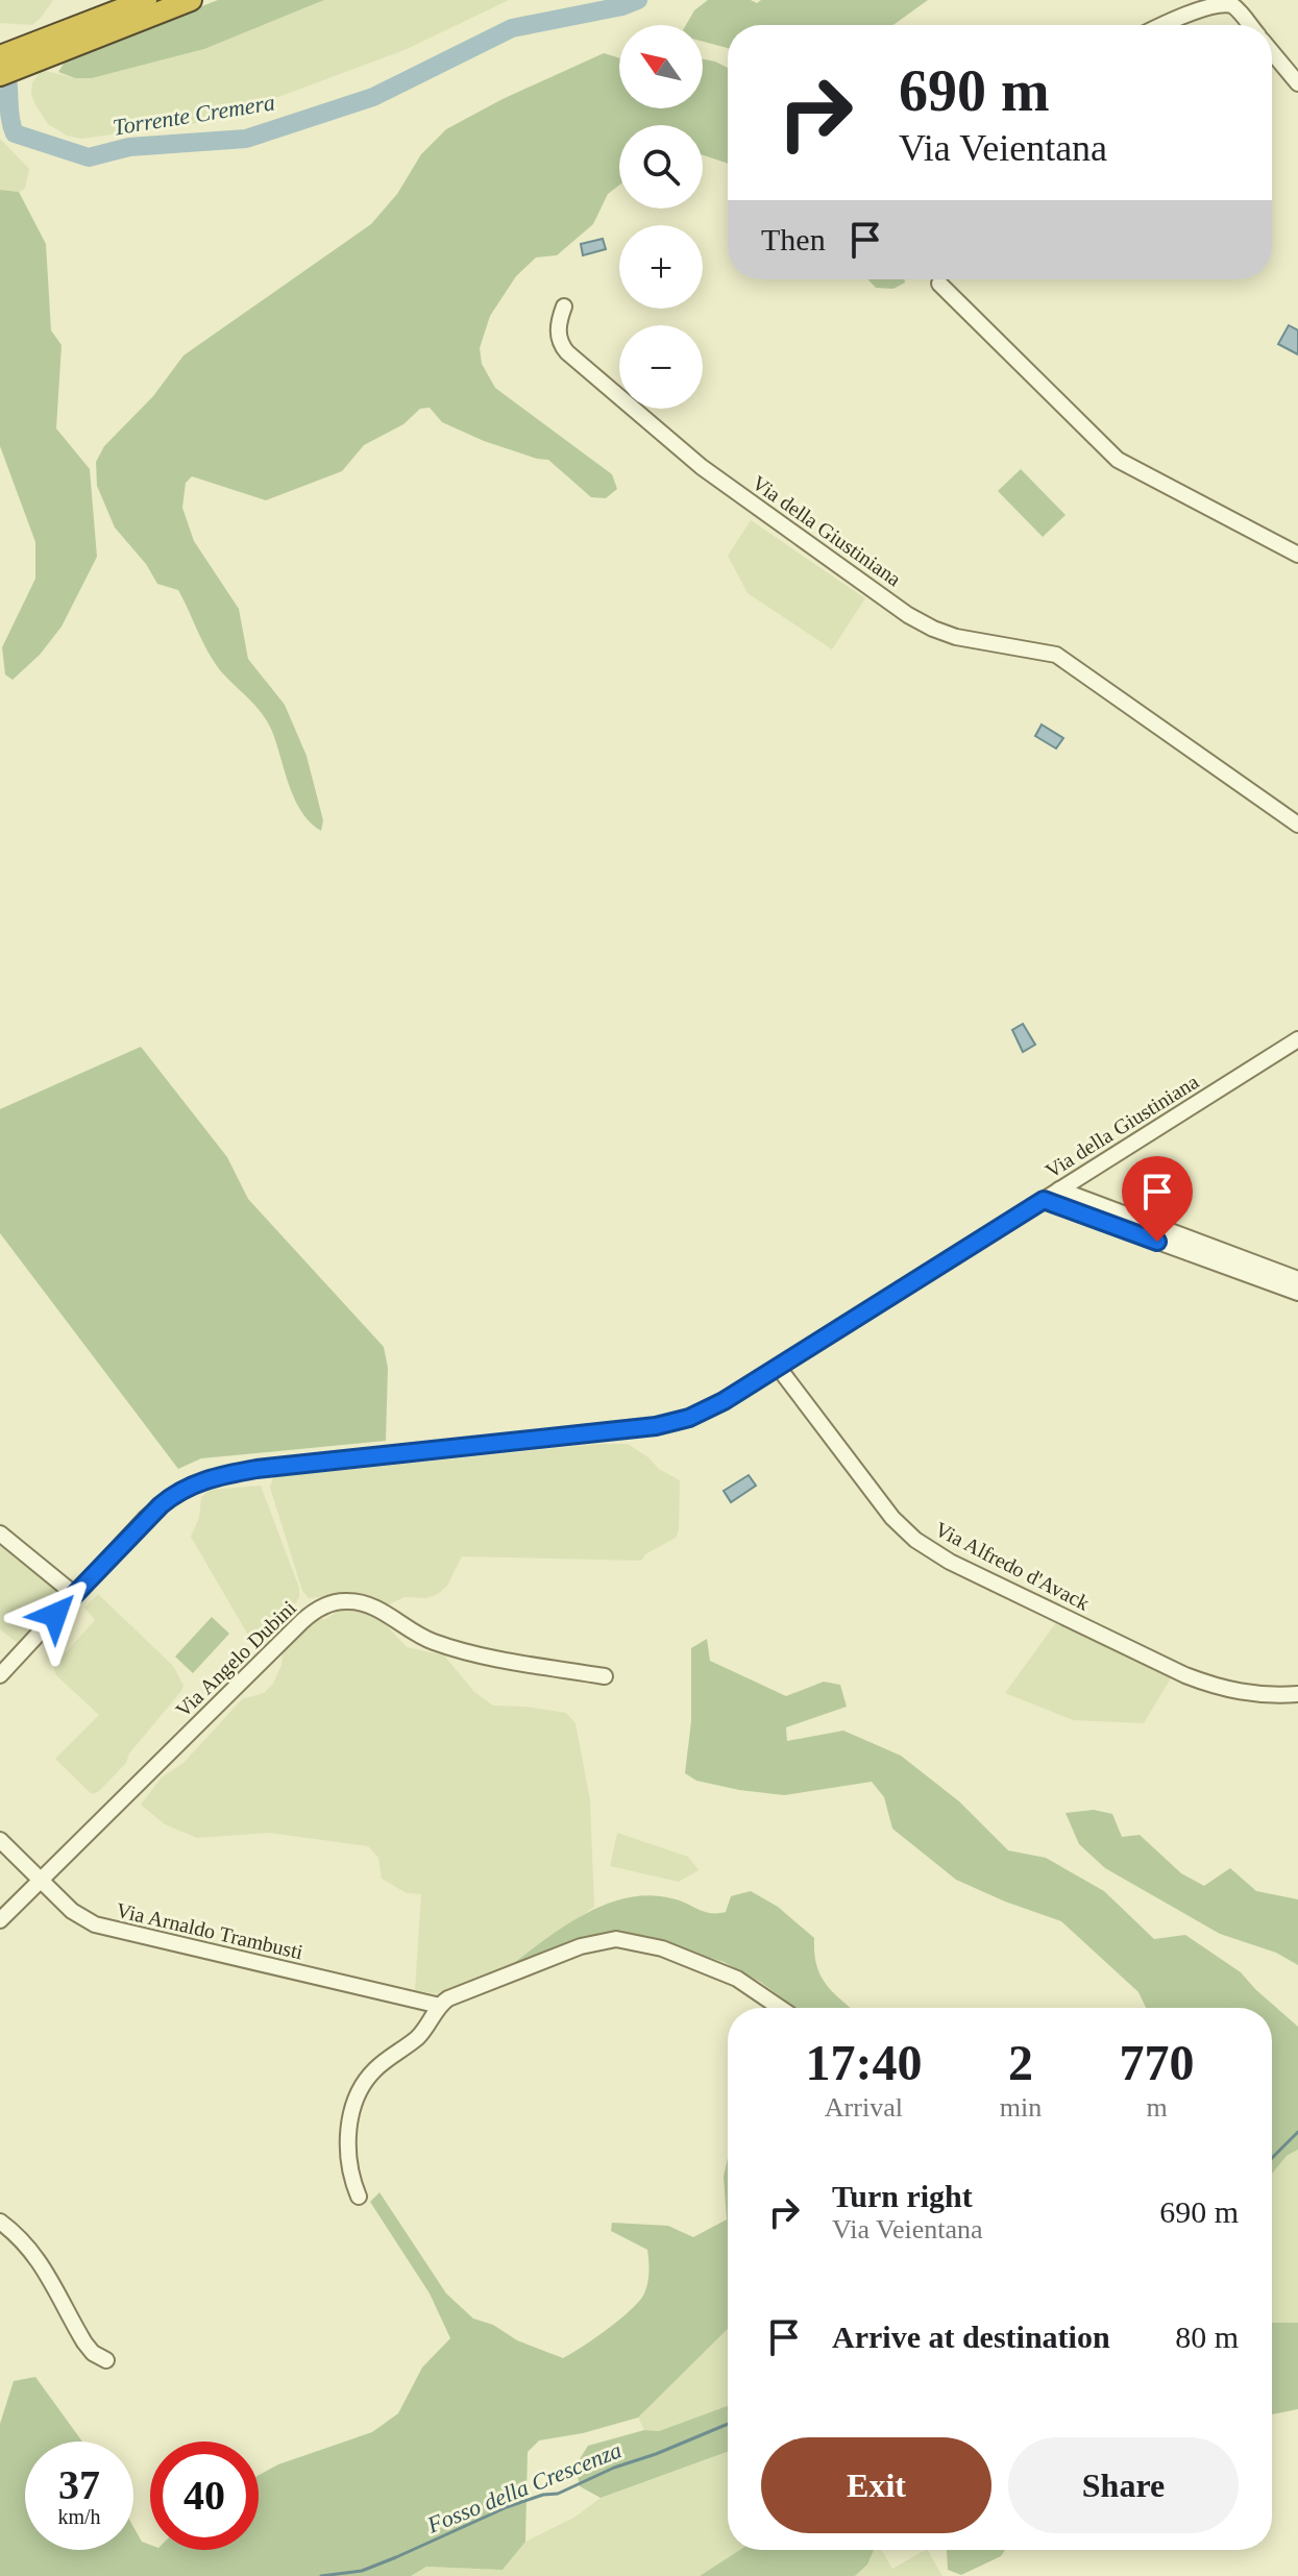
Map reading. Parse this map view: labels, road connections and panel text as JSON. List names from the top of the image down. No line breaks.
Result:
{"streets":{"street":["Via della Giustiniana","Via Alfredo d'Avack","Via Angelo Dubini","Via Arnaldo Trambusti"]},"crossings":[["Via della Giustiniana","Via Alfredo d'Avack"],["Via Angelo Dubini","Via Arnaldo Trambusti"]],"water":["Torrente Cremera","Fosso della Crescenza"],"north":"top left","page":{"map_buttons":["+","−"],"turn":["690 m","Via Veientana"],"then":"Then","eta":["17:40","Arrival","2","min","770","m"],"list":[{"name":"Turn right","note":"Via Veientana","value":"690 m"},{"name":"Arrive at destination","value":"80 m"}],"buttons":["Exit","Share"],"speed":"37 km/h","limit":"40"}}
